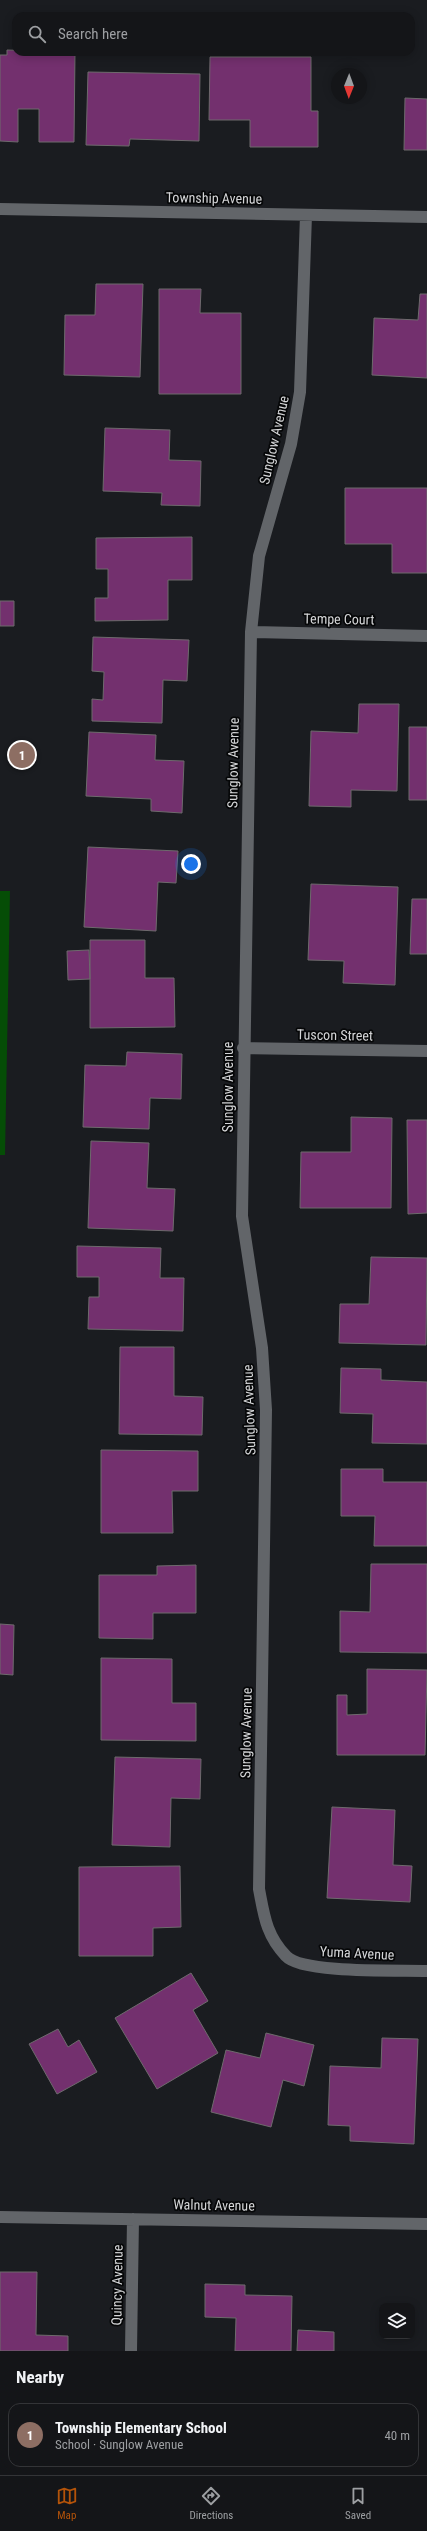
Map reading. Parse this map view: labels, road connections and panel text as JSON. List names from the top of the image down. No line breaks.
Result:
{"streets":{"street":["Township Avenue","Sunglow Avenue","Tempe Court","Tuscon Street","Yuma Avenue","Walnut Avenue","Quincy Avenue"]},"crossings":[["Township Avenue","Sunglow Avenue"],["Sunglow Avenue","Tempe Court"],["Sunglow Avenue","Tuscon Street"],["Sunglow Avenue","Yuma Avenue"],["Walnut Avenue","Quincy Avenue"]],"north":"bottom","page":{"search":"Search here","pins":"1","heading":"Nearby","list":[{"mark":"1","name":"Township Elementary School","note":"School · Sunglow Avenue","value":"40 m"}],"nav":["Map","Directions","Saved"]}}
